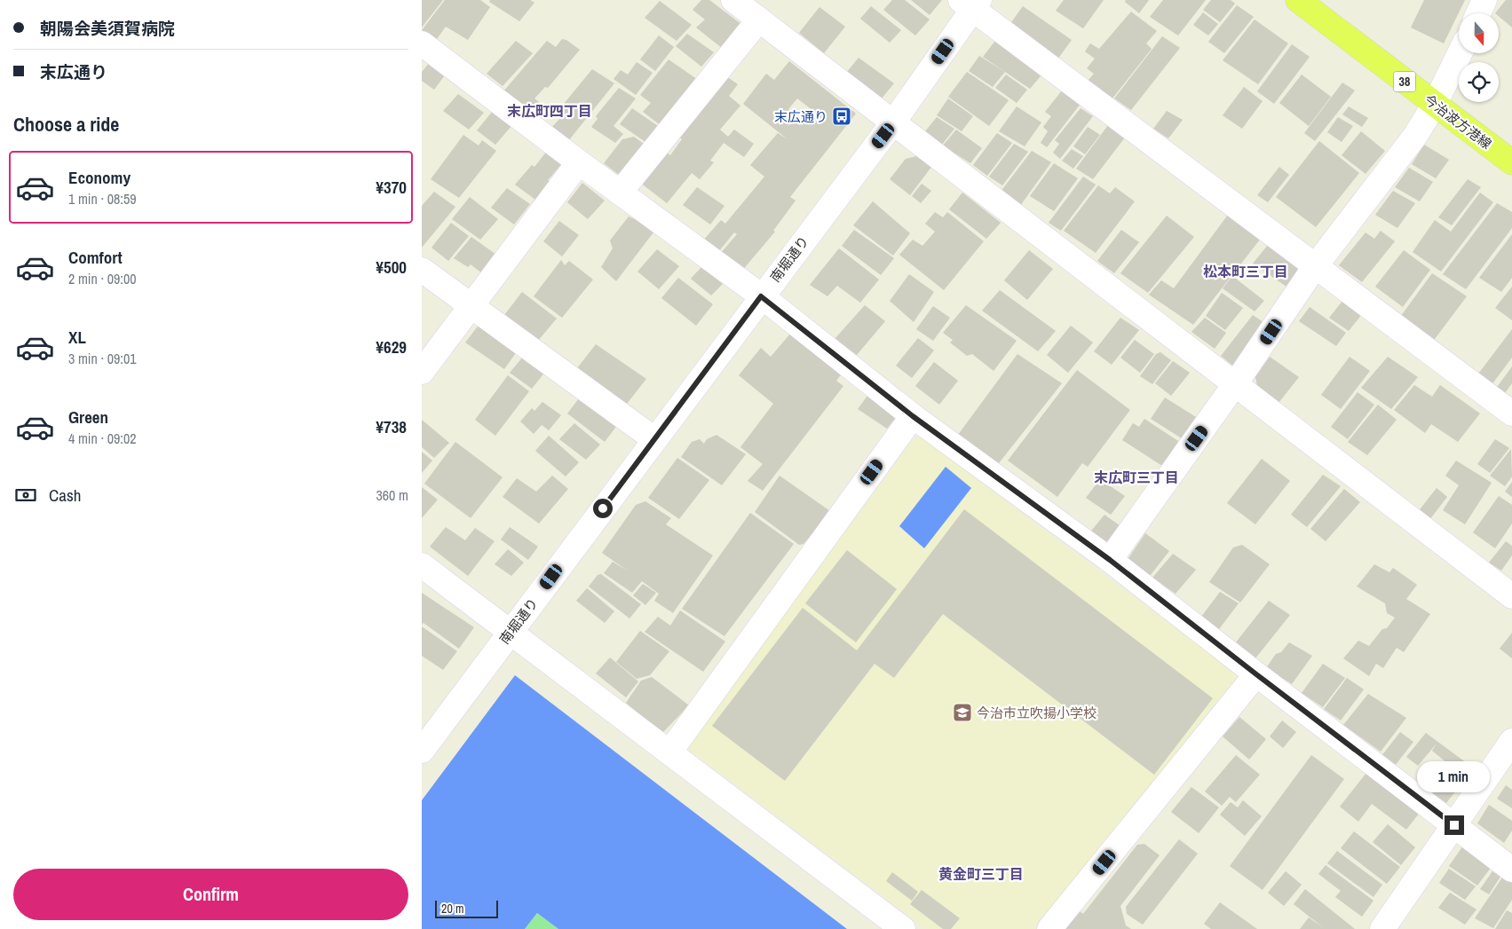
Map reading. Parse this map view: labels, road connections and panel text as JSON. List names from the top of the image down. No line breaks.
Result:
{"streets":{"main road":["38","今治波方港線"],"street":["南堀通り"]},"districts":["末広町四丁目","松本町三丁目","末広町三丁目","黄金町三丁目"],"places":{"bus stop":["末広通り"],"school or university":["今治市立吹揚小学校"]},"scale_bar":"20 m","north":"bottom","page":{"banner":["朝陽会美須賀病院","末広通り"],"heading":"Choose a ride","list":[{"name":"Economy","note":"1 min · 08:59","value":"¥370"},{"name":"Comfort","note":"2 min · 09:00","value":"¥500"},{"name":"XL","note":"3 min · 09:01","value":"¥629"},{"name":"Green","note":"4 min · 09:02","value":"¥738"}],"pay":["Cash","360 m"],"bubble":"1 min","buttons":"Confirm","scale":"20 m"}}
